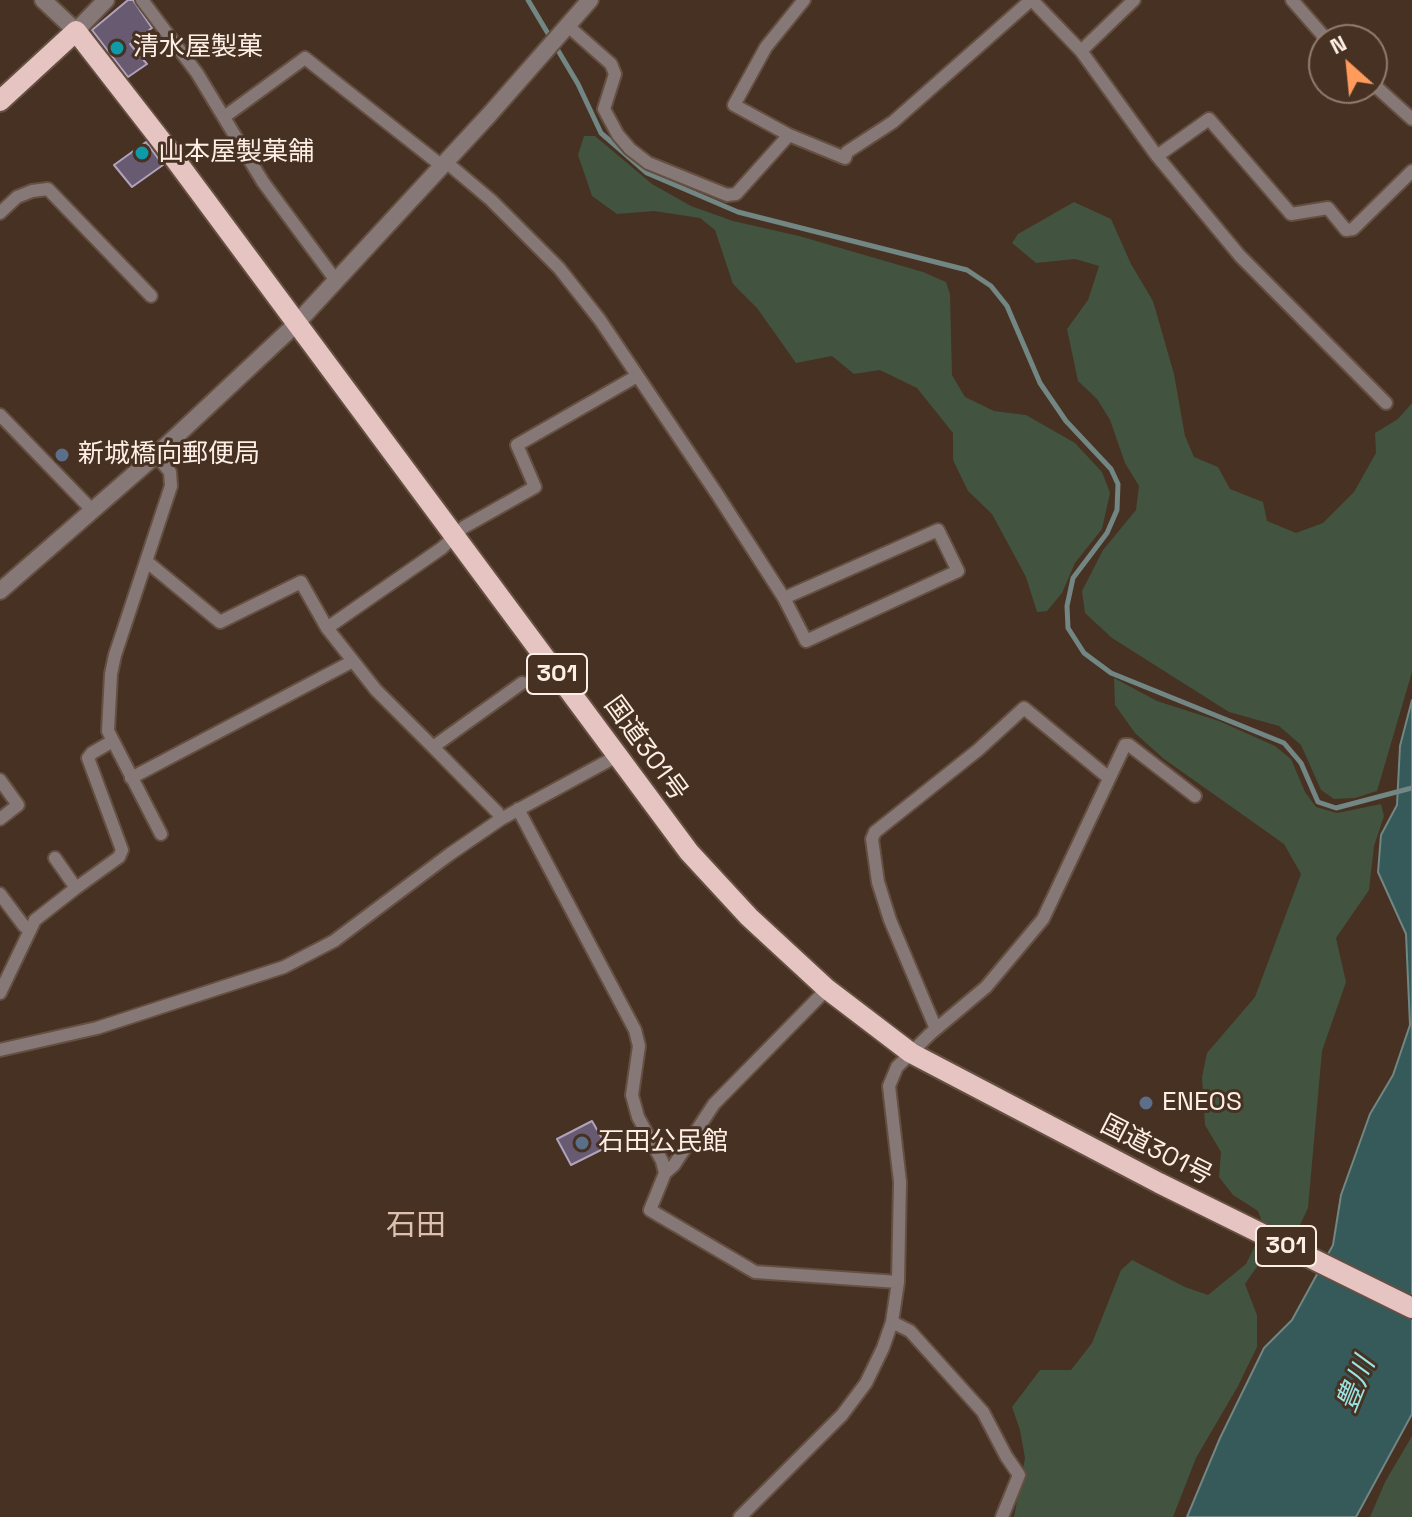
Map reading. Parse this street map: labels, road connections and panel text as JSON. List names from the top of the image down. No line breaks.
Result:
{"streets":{"highway":["301","国道301号"]},"districts":["石田"],"water":["豊川"],"places":["清水屋製菓","山本屋製菓舗","新城橋向郵便局","ENEOS","石田公民館"],"north":"top left"}
